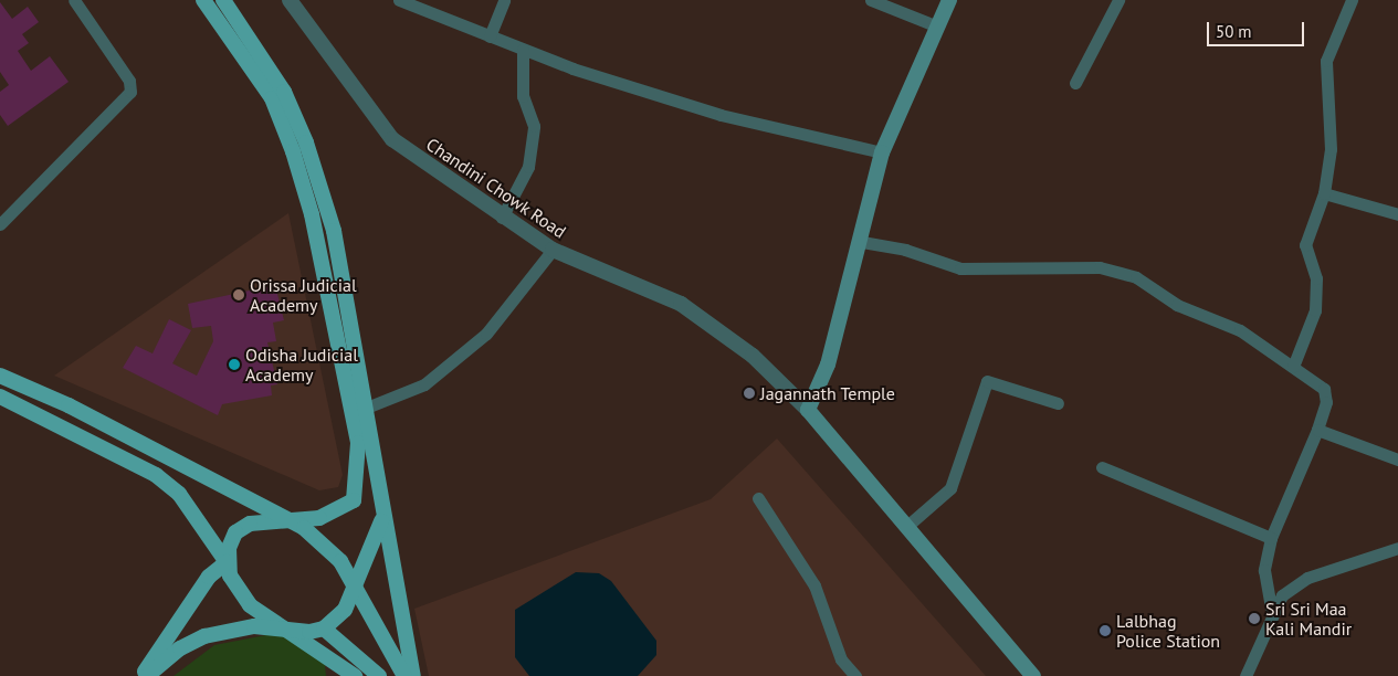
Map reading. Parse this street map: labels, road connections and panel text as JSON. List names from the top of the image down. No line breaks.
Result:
{"streets":{"street":["Chandini Chowk Road"]},"places":["Orissa Judicial Academy","Odisha Judicial Academy","Jagannath Temple","Sri Sri Maa Kali Mandir","Lalbhag Police Station"],"scale_bar":"50 m"}
